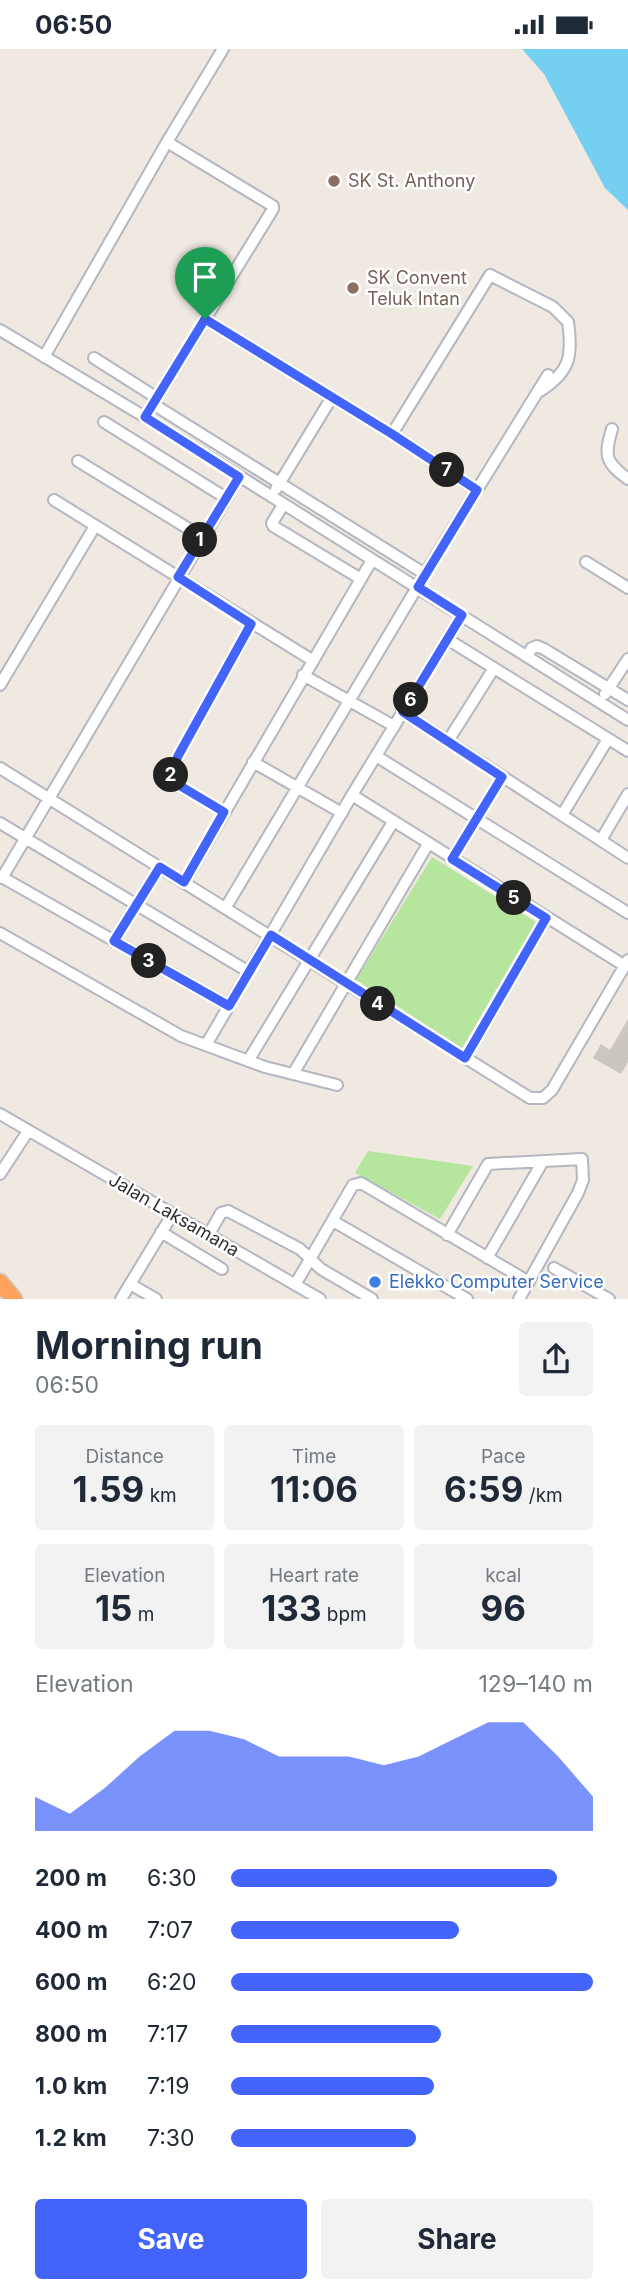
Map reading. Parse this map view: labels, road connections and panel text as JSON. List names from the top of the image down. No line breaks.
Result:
{"streets":{"street":["Jalan Laksamana"]},"places":["SK St. Anthony","SK Convent Teluk Intan","Elekko Computer Service"],"page":{"status":"06:50","pins":["7","1","6","2","5","3","4"],"heading":["Morning run","06:50"],"stats":[["Distance","1.59 km"],["Time","11:06"],["Pace","6:59 /km"],["Elevation","15 m"],["Heart rate","133 bpm"],["kcal","96"]],"chart":["Elevation","129–140 m"],"list":[{"name":"200 m","note":"6:30"},{"name":"400 m","note":"7:07"},{"name":"600 m","note":"6:20"},{"name":"800 m","note":"7:17"},{"name":"1.0 km","note":"7:19"},{"name":"1.2 km","note":"7:30"}],"buttons":["Save","Share"]}}
